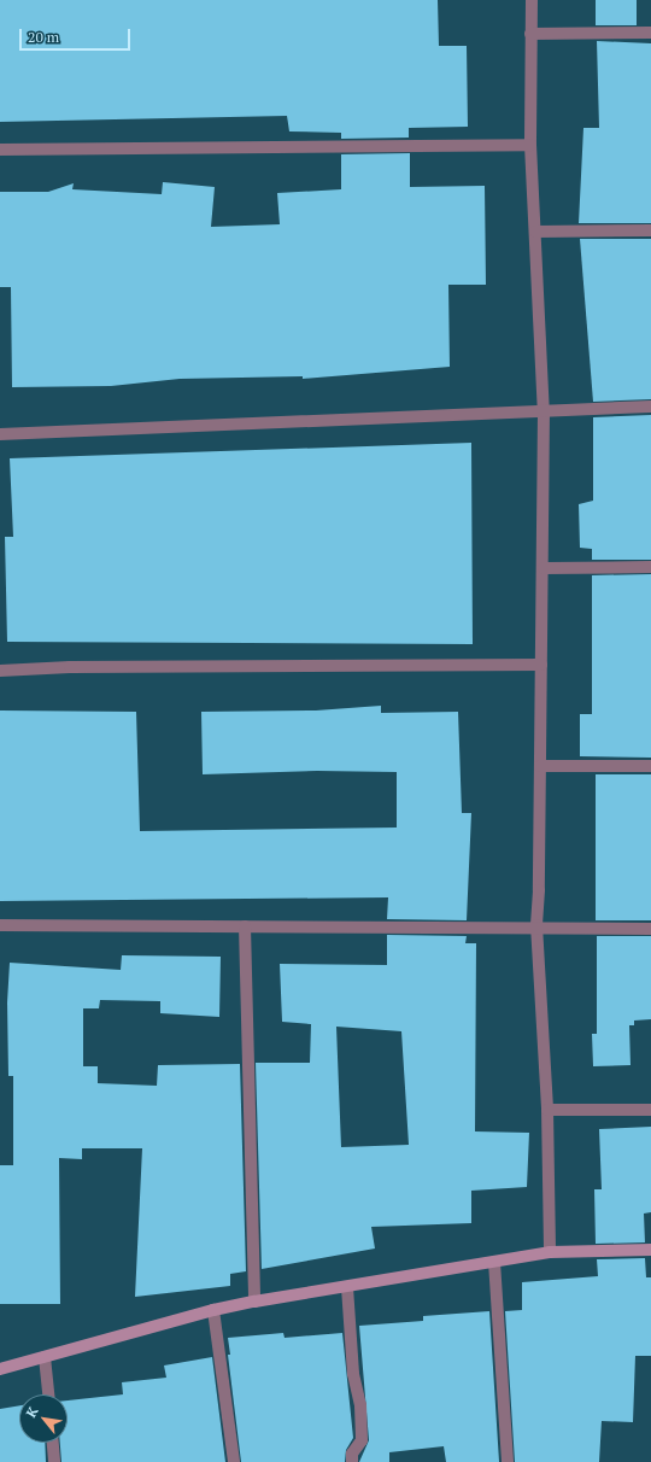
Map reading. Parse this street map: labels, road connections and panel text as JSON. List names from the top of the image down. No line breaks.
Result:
{"scale_bar":"20 m","north":"top left"}
